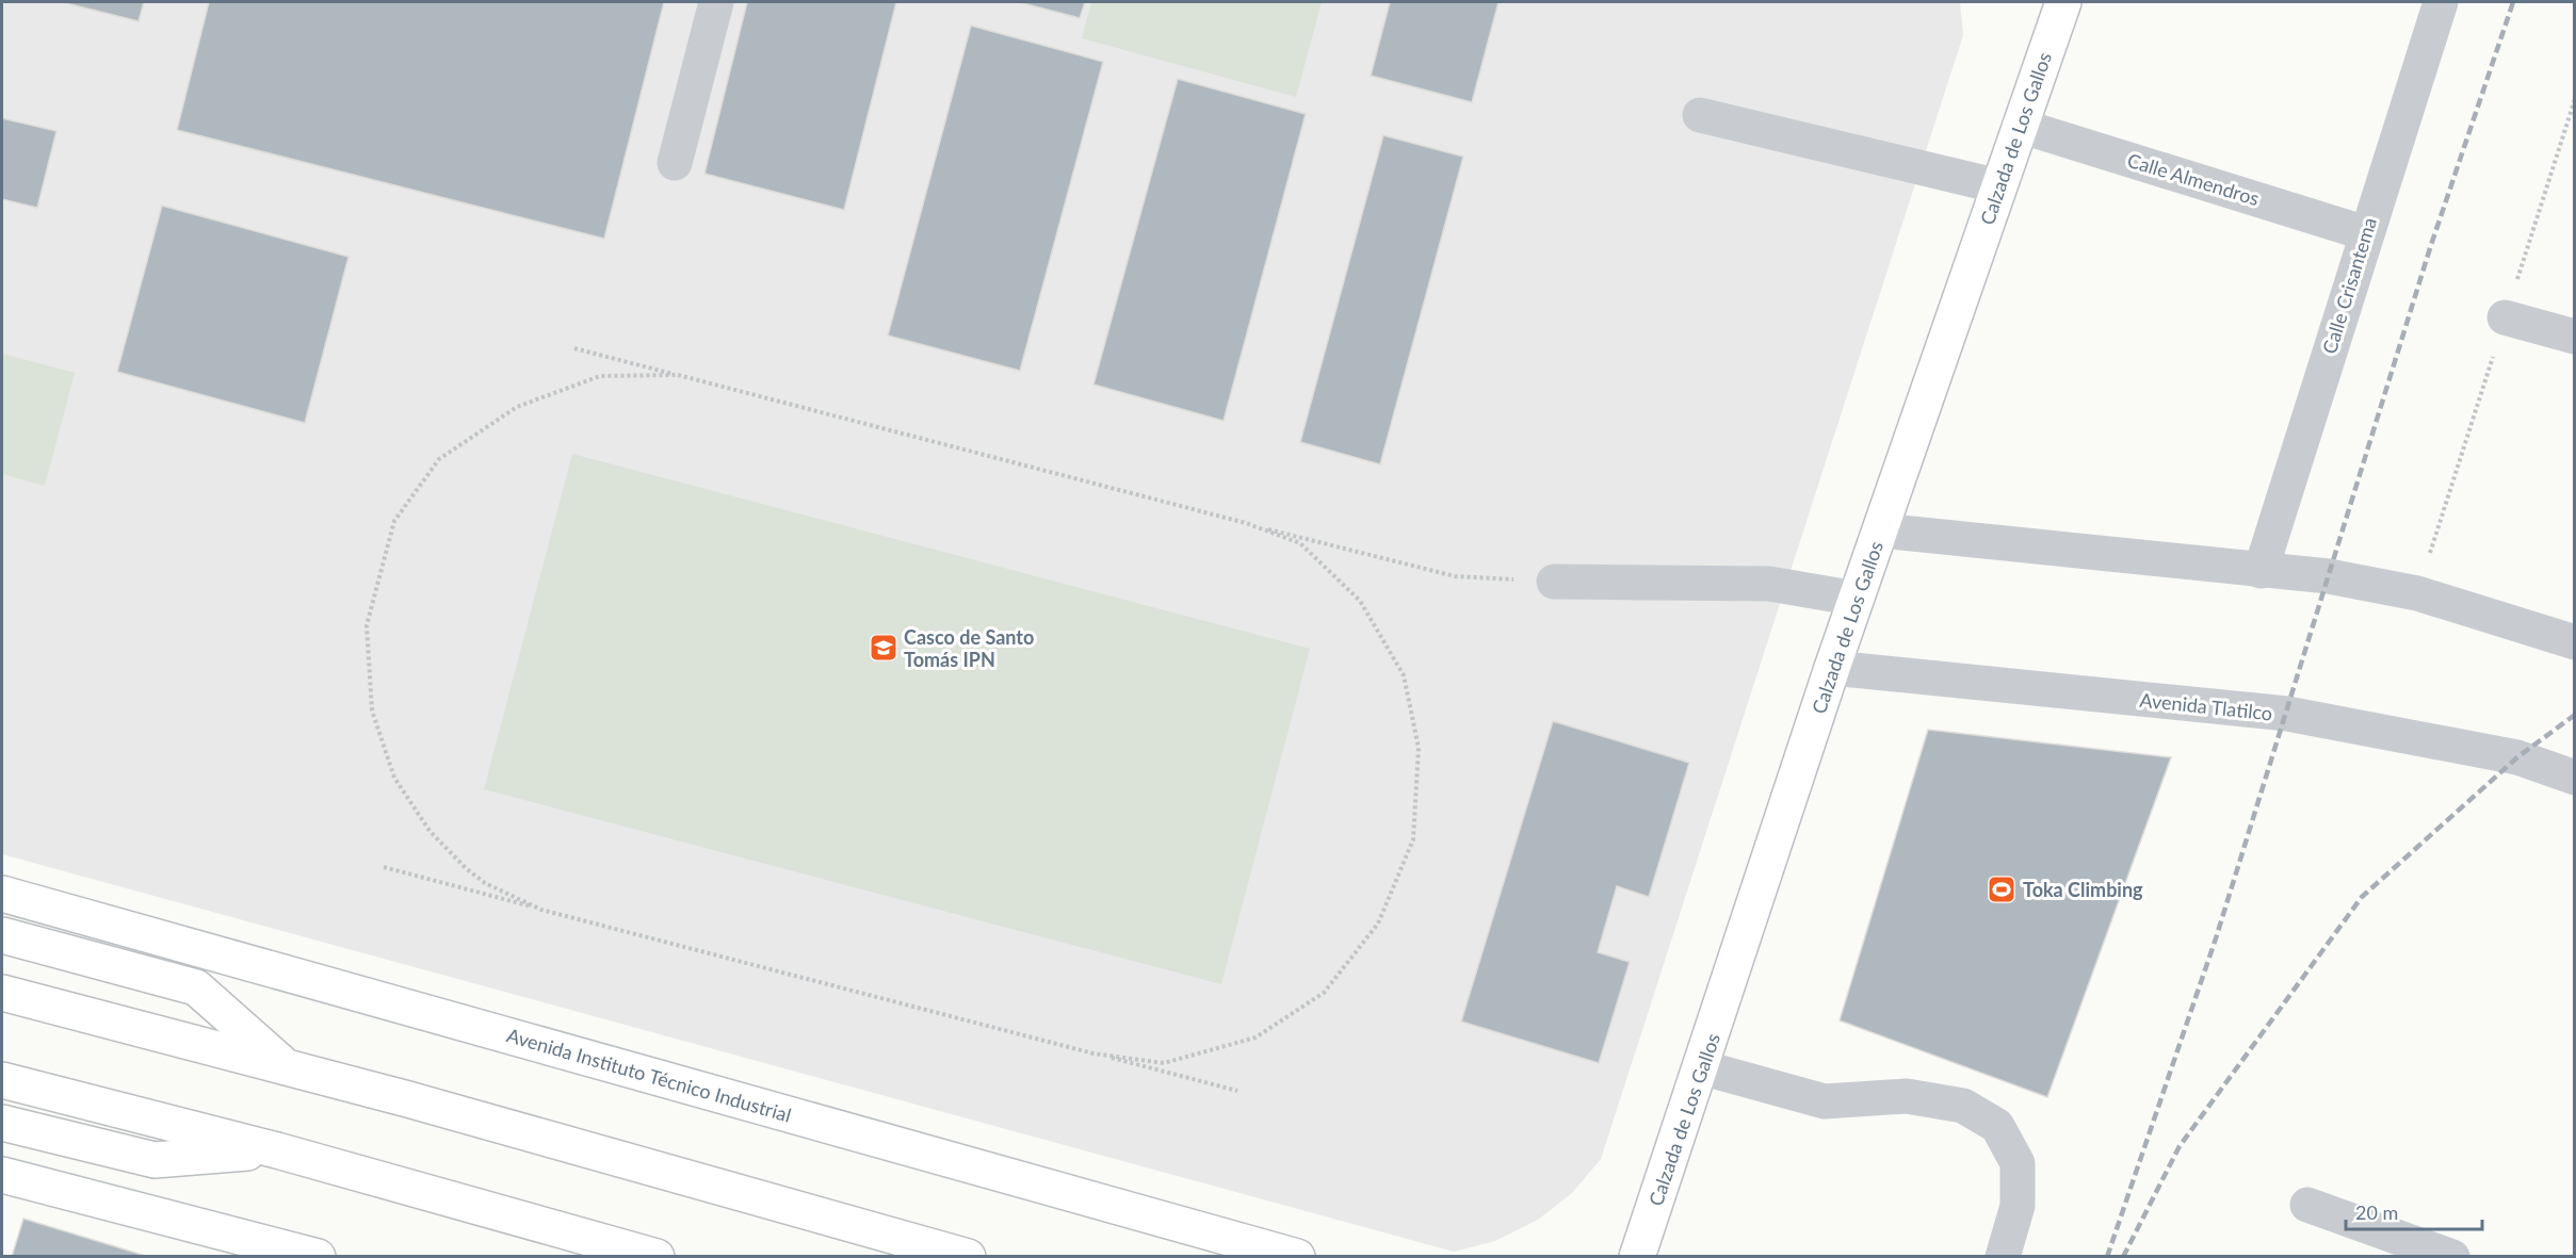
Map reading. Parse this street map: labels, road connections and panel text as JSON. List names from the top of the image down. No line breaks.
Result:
{"streets":{"main road":["Calzada de Los Gallos","Avenida Instituto Técnico Industrial"],"street":["Calle Almendros","Calle Crisantema","Avenida Tlatilco"]},"crossings":[["Calzada de Los Gallos","Calle Almendros"],["Calzada de Los Gallos","Avenida Tlatilco"],["Calle Almendros","Calle Crisantema"]],"places":{"school or university":["Casco de Santo Tomás IPN"],"sports":["Toka Climbing"]},"scale_bar":"20 m"}
